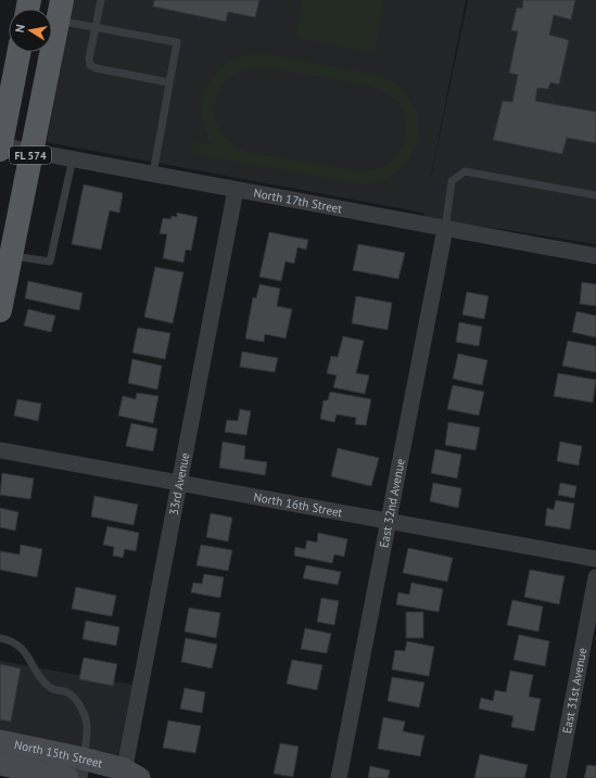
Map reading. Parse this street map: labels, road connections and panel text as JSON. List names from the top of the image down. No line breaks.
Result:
{"streets":{"main road":["FL 574","North 15th Street"],"street":["North 17th Street","33rd Avenue","East 32nd Avenue","North 16th Street","East 31st Avenue"]},"crossings":[["FL 574","North 17th Street"],["North 17th Street","33rd Avenue"],["North 17th Street","East 32nd Avenue"],["33rd Avenue","North 16th Street"],["33rd Avenue","North 15th Street"],["East 32nd Avenue","North 16th Street"]],"north":"left"}
